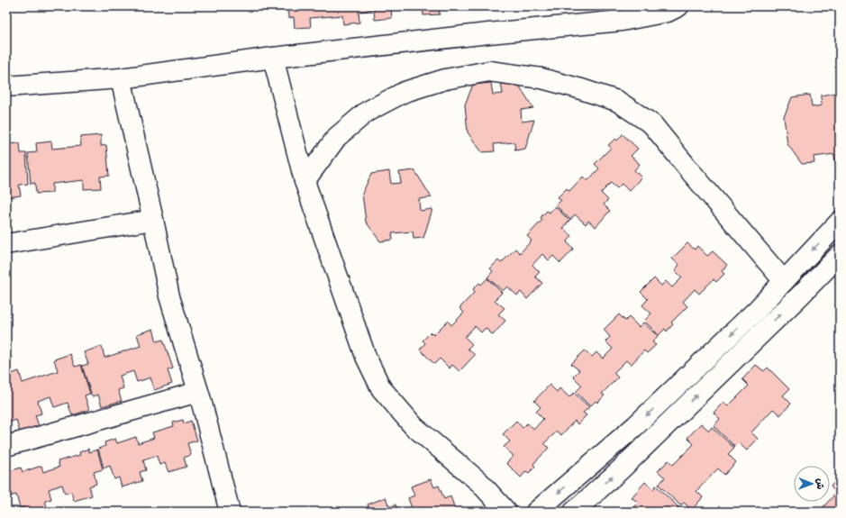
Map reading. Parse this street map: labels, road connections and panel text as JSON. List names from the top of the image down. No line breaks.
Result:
{"north":"right"}
